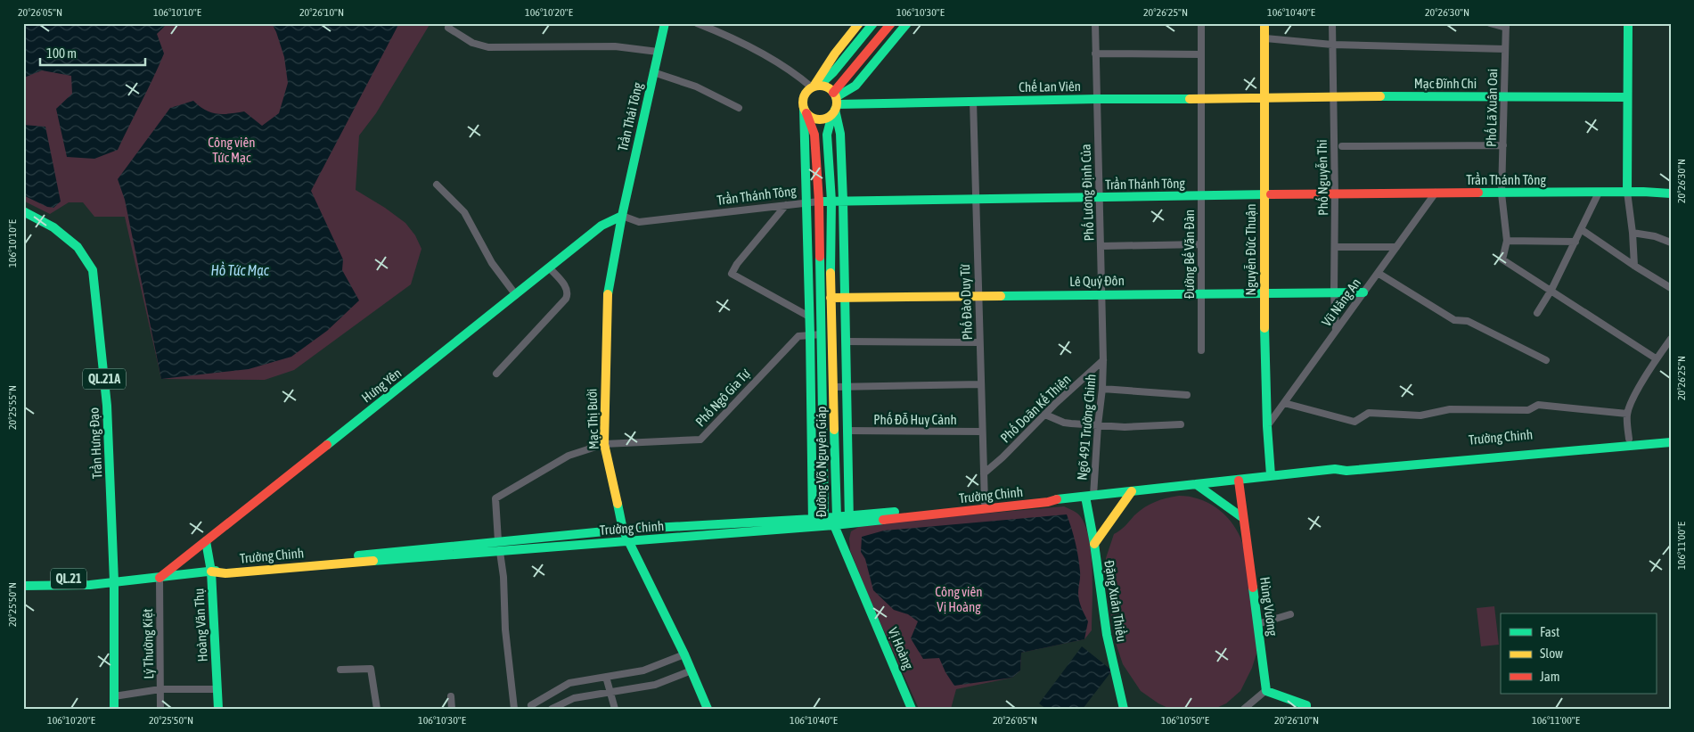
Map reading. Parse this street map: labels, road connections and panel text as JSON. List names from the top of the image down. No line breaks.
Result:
{"streets":{"street":["Mạc Đĩnh Chi","Chế Lan Viên","Phố Lã Xuân Oai","Trần Thái Tông","Phố Nguyễn Thi","Trần Thánh Tông","Phố Lương Định Của","Nguyễn Đức Thuận","Đường Bế Văn Đàn","Lê Quý Đôn","Phố Đào Duy Từ","Vũ Năng An","QL.21A","Hưng Yên","Phố Ngô Gia Tự","Phố Doãn Kế Thiện","Mạc Thị Bưởi","Phố Đỗ Huy Cảnh","Ngõ 491 Trường Chinh","Trường Chinh","Trần Hưng Đạo","Đường Võ Nguyên Giáp","QL.21","Đặng Xuân Thiều","Hùng Vương","Hoàng Văn Thụ","Lý Thường Kiệt","Vị Hoàng"]},"crossings":[["Mạc Đĩnh Chi","Chế Lan Viên"],["Mạc Đĩnh Chi","Phố Lã Xuân Oai"],["Mạc Đĩnh Chi","Phố Nguyễn Thi"],["Mạc Đĩnh Chi","Nguyễn Đức Thuận"],["Chế Lan Viên","Phố Lương Định Của"],["Chế Lan Viên","Nguyễn Đức Thuận"],["Chế Lan Viên","Đường Bế Văn Đàn"],["Chế Lan Viên","Phố Đào Duy Từ"],["Chế Lan Viên","Đường Võ Nguyên Giáp"],["Phố Lã Xuân Oai","Trần Thánh Tông"],["Trần Thái Tông","Trần Thánh Tông"],["Trần Thái Tông","Hưng Yên"],["Trần Thái Tông","Mạc Thị Bưởi"],["Phố Nguyễn Thi","Trần Thánh Tông"],["Phố Nguyễn Thi","Lê Quý Đôn"],["Phố Nguyễn Thi","Vũ Năng An"],["Trần Thánh Tông","Phố Lương Định Của"],["Trần Thánh Tông","Nguyễn Đức Thuận"],["Trần Thánh Tông","Đường Bế Văn Đàn"],["Trần Thánh Tông","Phố Đào Duy Từ"],["Trần Thánh Tông","Vũ Năng An"],["Trần Thánh Tông","Hưng Yên"],["Trần Thánh Tông","Mạc Thị Bưởi"],["Trần Thánh Tông","Đường Võ Nguyên Giáp"],["Phố Lương Định Của","Lê Quý Đôn"],["Phố Lương Định Của","Phố Doãn Kế Thiện"],["Phố Lương Định Của","Ngõ 491 Trường Chinh"],["Nguyễn Đức Thuận","Lê Quý Đôn"],["Nguyễn Đức Thuận","Vũ Năng An"],["Nguyễn Đức Thuận","Trường Chinh"],["Đường Bế Văn Đàn","Lê Quý Đôn"],["Lê Quý Đôn","Phố Đào Duy Từ"],["Lê Quý Đôn","Vũ Năng An"],["Lê Quý Đôn","Đường Võ Nguyên Giáp"],["Phố Đào Duy Từ","Phố Doãn Kế Thiện"],["Phố Đào Duy Từ","Phố Đỗ Huy Cảnh"],["Phố Đào Duy Từ","Trường Chinh"],["Hưng Yên","Mạc Thị Bưởi"],["Hưng Yên","Trường Chinh"],["Hưng Yên","Hoàng Văn Thụ"],["Hưng Yên","Lý Thường Kiệt"],["Phố Ngô Gia Tự","Mạc Thị Bưởi"],["Phố Ngô Gia Tự","Trường Chinh"],["Phố Ngô Gia Tự","Đường Võ Nguyên Giáp"],["Phố Doãn Kế Thiện","Ngõ 491 Trường Chinh"],["Mạc Thị Bưởi","Trường Chinh"],["Phố Đỗ Huy Cảnh","Đường Võ Nguyên Giáp"],["Ngõ 491 Trường Chinh","Trường Chinh"],["Ngõ 491 Trường Chinh","Đặng Xuân Thiều"],["Trường Chinh","Trần Hưng Đạo"],["Trường Chinh","Đường Võ Nguyên Giáp"],["Trường Chinh","Đặng Xuân Thiều"],["Trường Chinh","Hùng Vương"],["Trường Chinh","Hoàng Văn Thụ"],["Trường Chinh","Lý Thường Kiệt"],["Trường Chinh","Vị Hoàng"],["Đường Võ Nguyên Giáp","Vị Hoàng"]],"water":["Hồ Tức Mạc"],"parks":["Công viên Tức Mạc","Công viên Vị Hoàng"],"legend":["Fast","Slow","Jam"],"scale_bar":"100 m","coordinates":["20°26'05\"N","106°10'10\"E","20°26'10\"N","106°10'20\"E","106°10'30\"E","20°26'25\"N","106°10'40\"E","20°26'30\"N","20°25'55\"N","106°11'00\"E","20°25'50\"N","106°10'50\"E"]}
